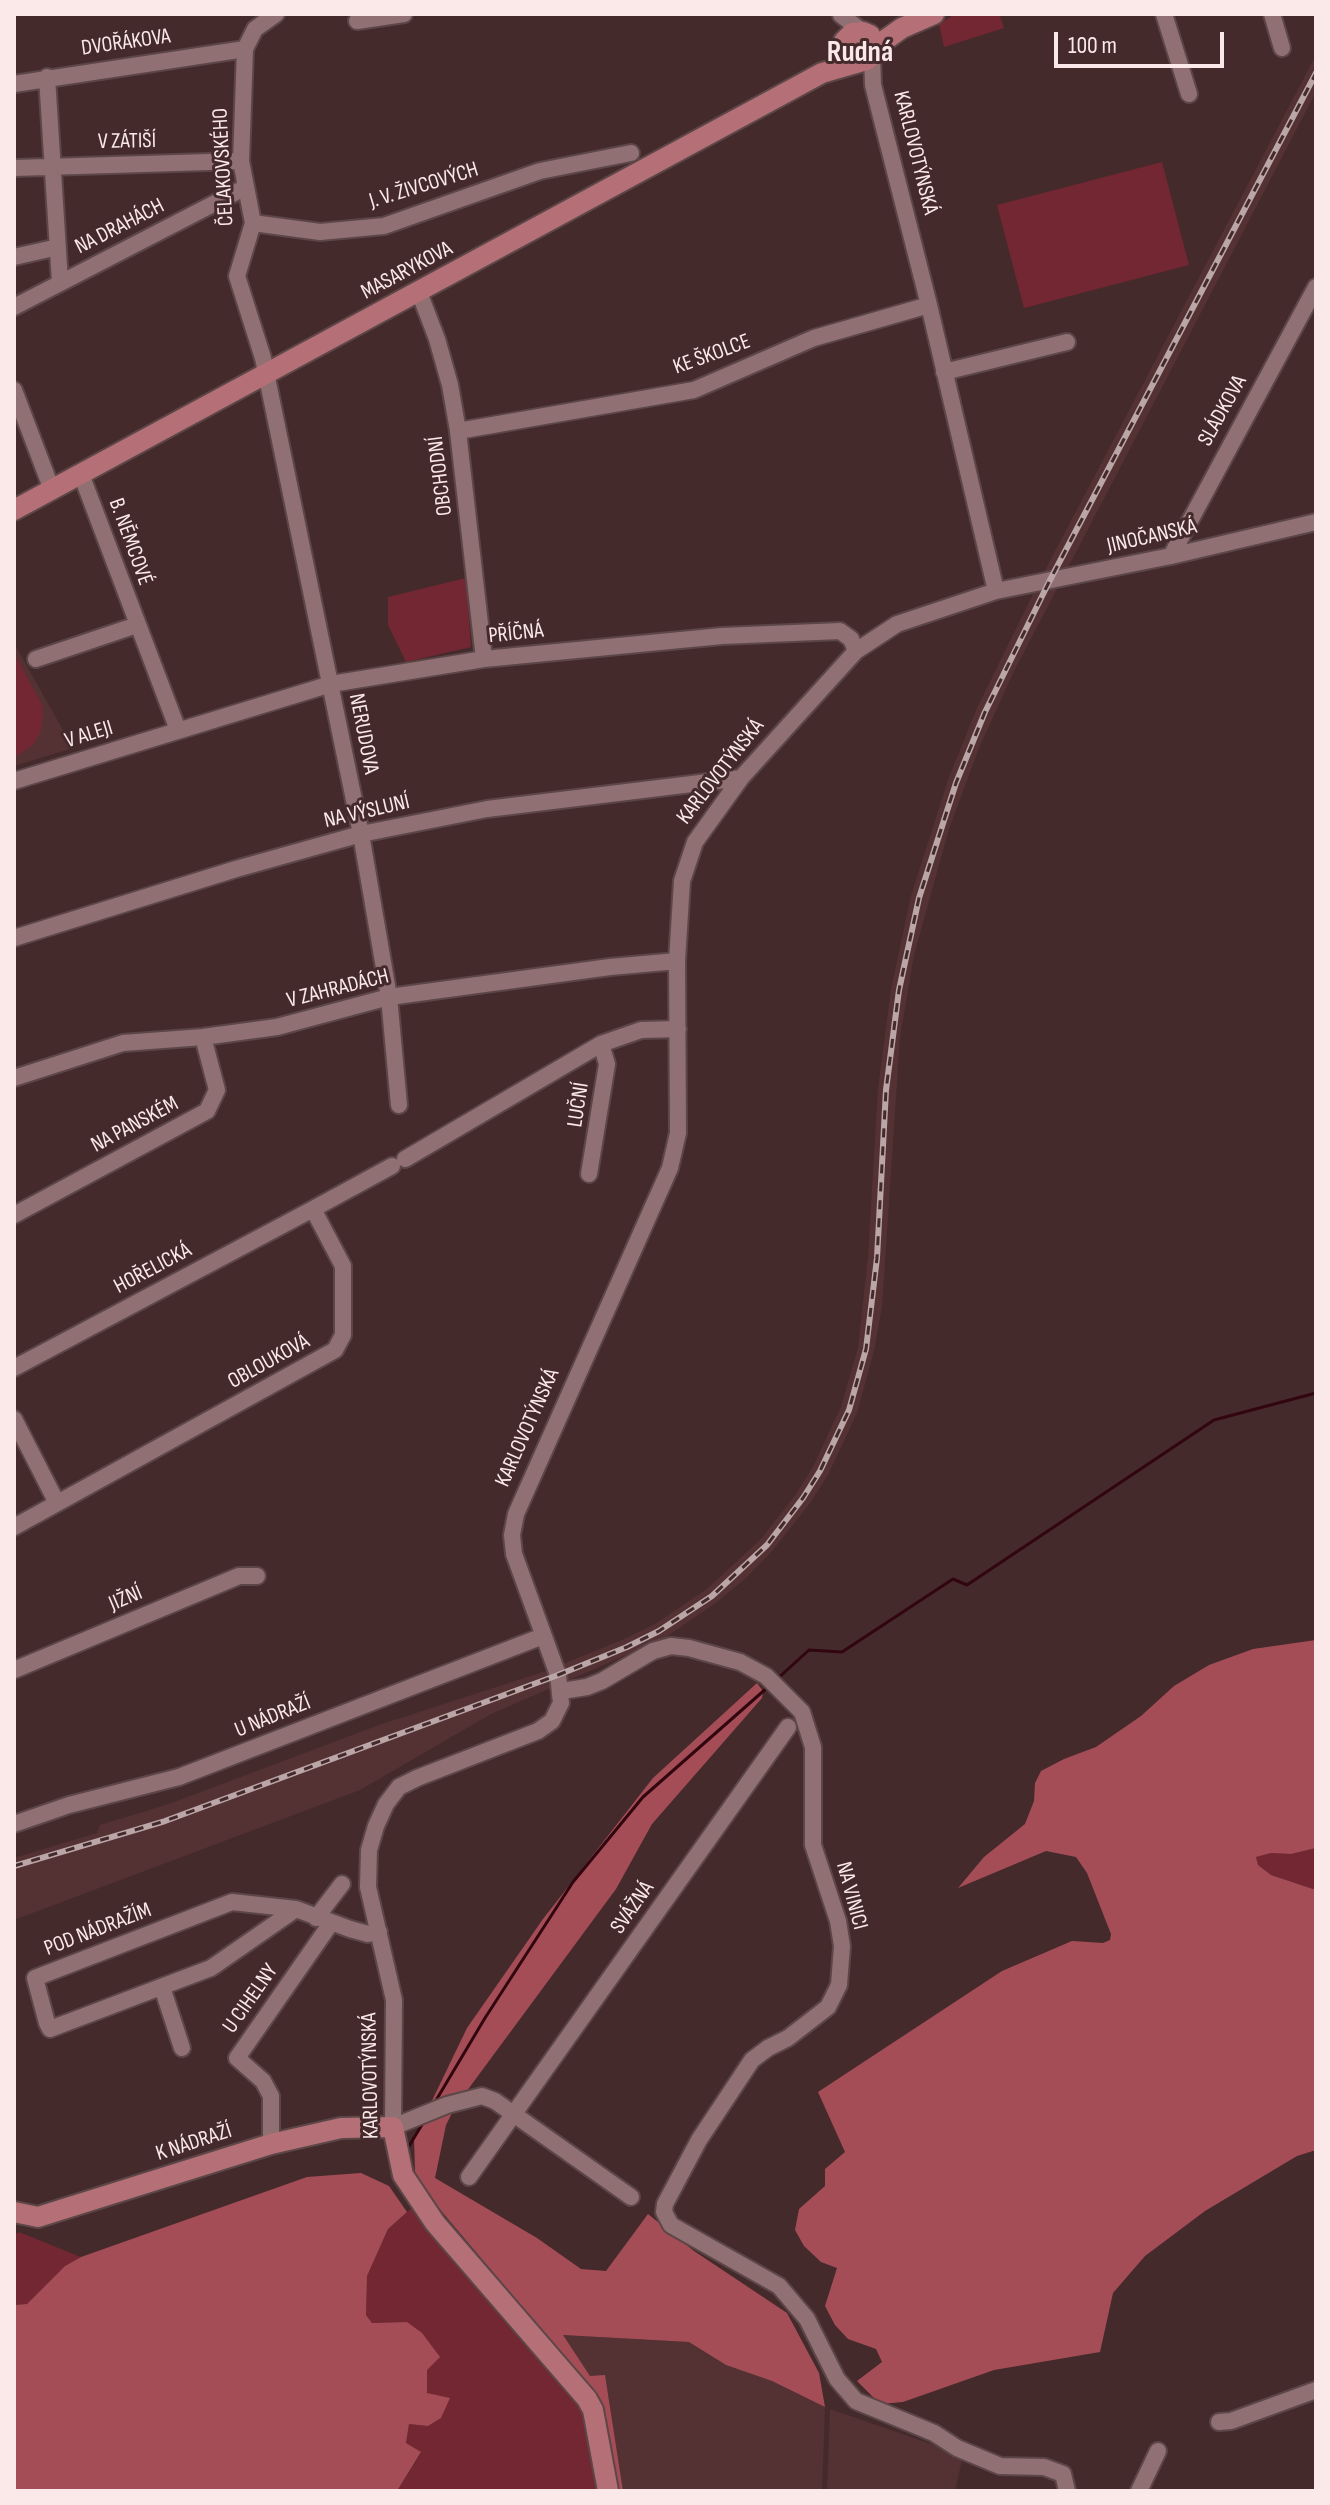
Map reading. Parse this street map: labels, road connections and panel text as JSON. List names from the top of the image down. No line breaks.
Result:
{"streets":{"main road":["KARLOVOTÝNSKÁ","MASARYKOVA","K NÁDRAŽÍ"],"street":["DVOŘÁKOVA","V ZÁTIŠÍ","ČELAKOVSKÉHO","J. V. ŽIVCOVÝCH","NA DRAHÁCH","KE ŠKOLCE","SLÁDKOVA","OBCHODNÍ","JINOČANSKÁ","B. NĚMCOVÉ","PŘÍČNÁ","NERUDOVA","V ALEJI","NA VÝSLUNÍ","V ZAHRADÁCH","LUČNÍ","NA PANSKÉM","HOŘELICKÁ","OBLOUKOVÁ","JIŽNÍ","U NÁDRAŽÍ","NA VINICI","SVÁŽNÁ","POD NÁDRAŽÍM","U CIHELNY"]},"crossings":[["DVOŘÁKOVA","ČELAKOVSKÉHO"],["V ZÁTIŠÍ","ČELAKOVSKÉHO"],["KARLOVOTÝNSKÁ","MASARYKOVA"],["KARLOVOTÝNSKÁ","KE ŠKOLCE"],["KARLOVOTÝNSKÁ","JINOČANSKÁ"],["KARLOVOTÝNSKÁ","PŘÍČNÁ"],["KARLOVOTÝNSKÁ","NA VÝSLUNÍ"],["KARLOVOTÝNSKÁ","V ZAHRADÁCH"],["KARLOVOTÝNSKÁ","U NÁDRAŽÍ"],["KARLOVOTÝNSKÁ","NA VINICI"],["KARLOVOTÝNSKÁ","POD NÁDRAŽÍM"],["KARLOVOTÝNSKÁ","K NÁDRAŽÍ"],["ČELAKOVSKÉHO","J. V. ŽIVCOVÝCH"],["ČELAKOVSKÉHO","NA DRAHÁCH"],["ČELAKOVSKÉHO","MASARYKOVA"],["ČELAKOVSKÉHO","NERUDOVA"],["MASARYKOVA","OBCHODNÍ"],["MASARYKOVA","B. NĚMCOVÉ"],["MASARYKOVA","NERUDOVA"],["KE ŠKOLCE","OBCHODNÍ"],["SLÁDKOVA","JINOČANSKÁ"],["OBCHODNÍ","PŘÍČNÁ"],["B. NĚMCOVÉ","PŘÍČNÁ"],["B. NĚMCOVÉ","V ALEJI"],["PŘÍČNÁ","NERUDOVA"],["PŘÍČNÁ","V ALEJI"],["NERUDOVA","NA VÝSLUNÍ"],["NERUDOVA","V ZAHRADÁCH"],["V ZAHRADÁCH","NA PANSKÉM"],["HOŘELICKÁ","OBLOUKOVÁ"],["POD NÁDRAŽÍM","U CIHELNY"],["U CIHELNY","K NÁDRAŽÍ"]],"districts":["Rudná"],"scale_bar":"100 m"}
